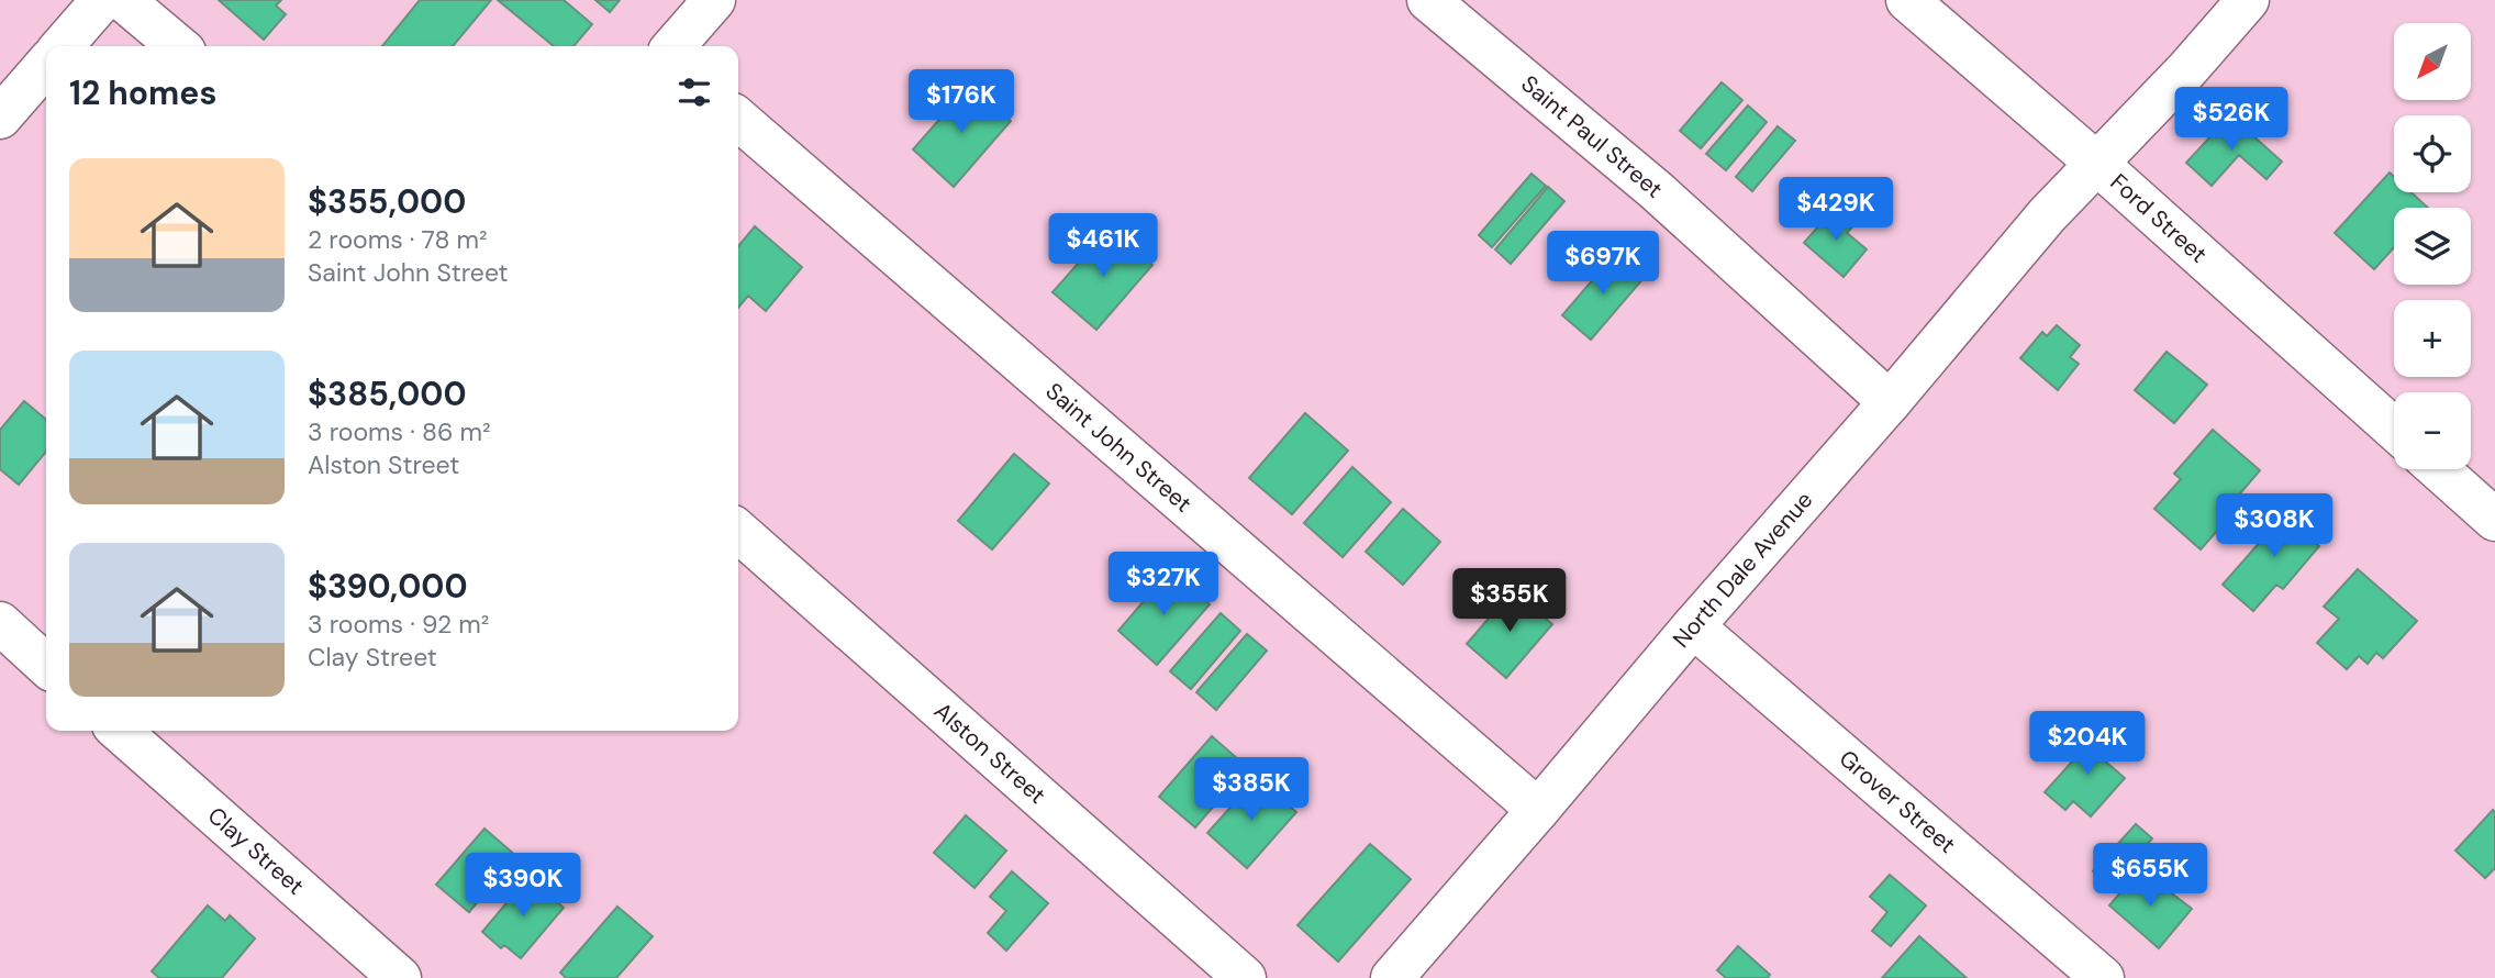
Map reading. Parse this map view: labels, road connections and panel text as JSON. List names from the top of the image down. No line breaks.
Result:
{"streets":{"street":["Saint Paul Street","Ford Street","Saint John Street","North Dale Avenue","Alston Street","Grover Street","Clay Street"]},"crossings":[["Saint Paul Street","North Dale Avenue"],["Ford Street","North Dale Avenue"],["Saint John Street","North Dale Avenue"],["North Dale Avenue","Grover Street"]],"north":"bottom left","page":{"map_buttons":["+","−"],"heading":"12 homes","price":["$176K","$526K","$429K","$461K","$697K","$308K","$327K","$355K","$204K","$385K","$655K","$390K"],"list":[{"name":"$355,000","note":"2 rooms · 78 m² · Saint John Street"},{"name":"$385,000","note":"3 rooms · 86 m² · Alston Street"},{"name":"$390,000","note":"3 rooms · 92 m² · Clay Street"}]}}
